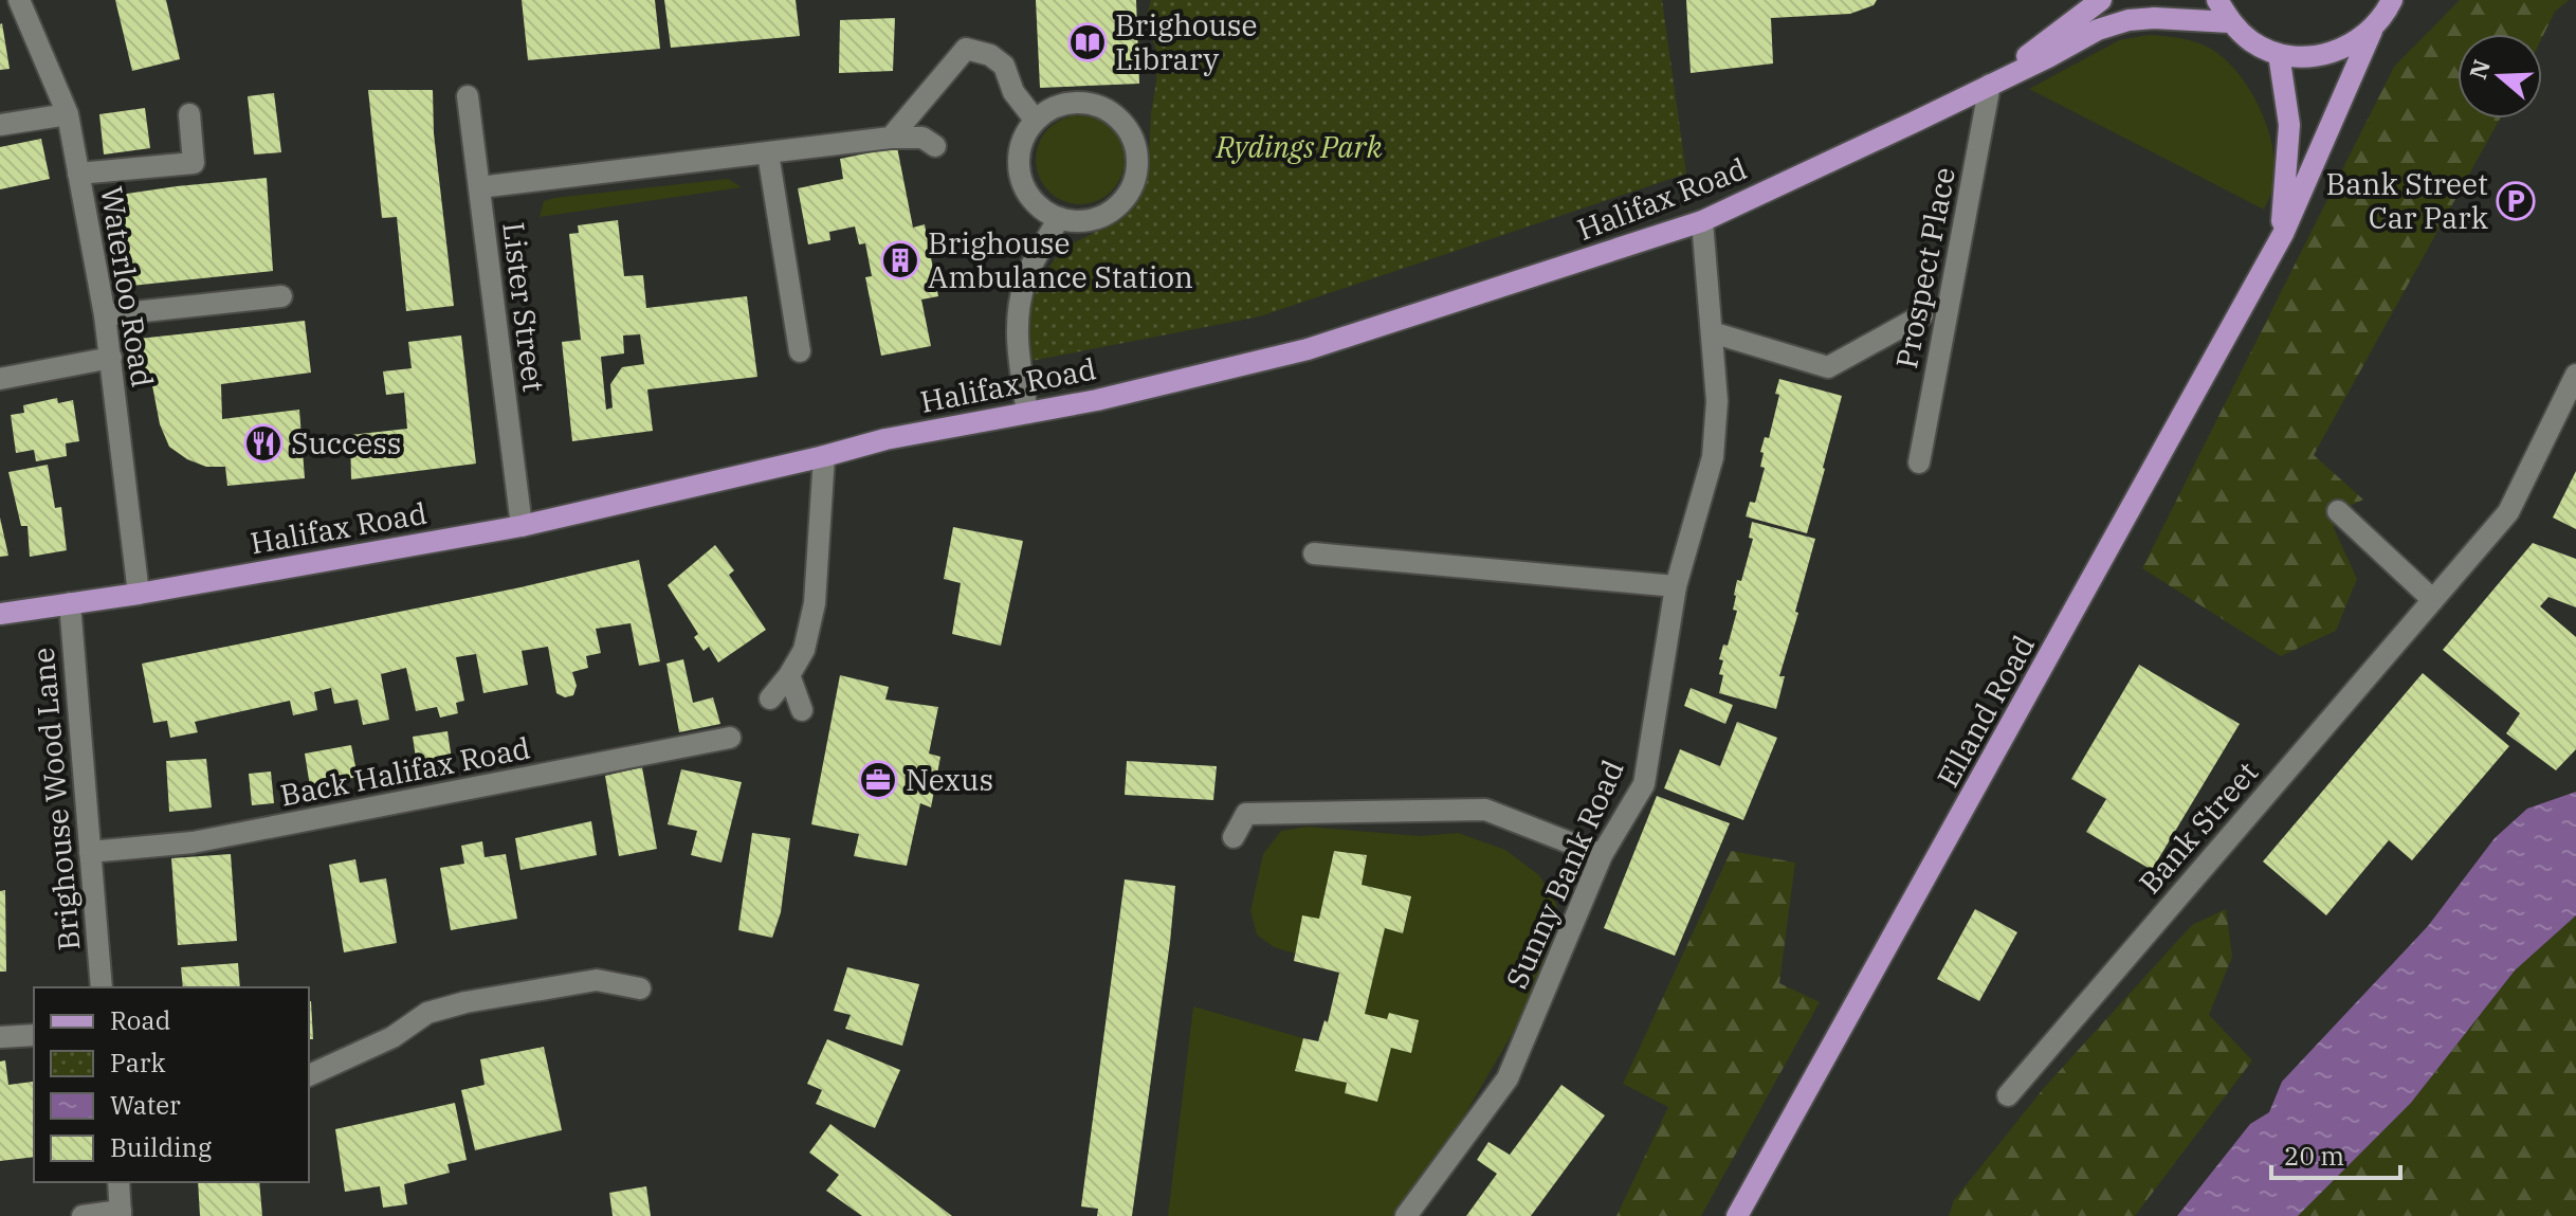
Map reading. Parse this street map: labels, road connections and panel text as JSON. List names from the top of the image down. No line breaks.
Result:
{"streets":{"main road":["Halifax Road","Elland Road"],"street":["Prospect Place","Waterloo Road","Lister Street","Back Halifax Road","Brighouse Wood Lane","Bank Street","Sunny Bank Road"]},"crossings":[["Halifax Road","Prospect Place"],["Halifax Road","Waterloo Road"],["Halifax Road","Lister Street"],["Halifax Road","Brighouse Wood Lane"],["Halifax Road","Sunny Bank Road"],["Back Halifax Road","Brighouse Wood Lane"]],"parks":["Rydings Park"],"places":{"library":["Brighouse Library"],"parking":["Bank Street Car Park"],"building":["Brighouse Ambulance Station"],"restaurant":["Success"],"office":["Nexus"]},"legend":["Road","Park","Water","Building"],"scale_bar":"20 m","north":"left"}
